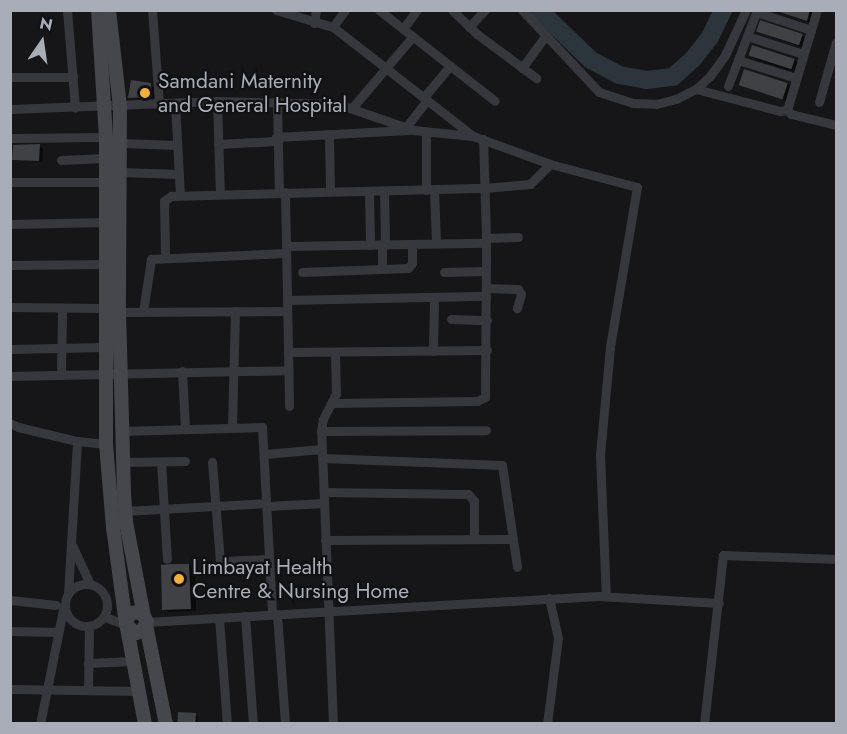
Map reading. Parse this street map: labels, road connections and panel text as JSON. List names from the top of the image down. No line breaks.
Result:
{"places":["Samdani Maternity and General Hospital","Limbayat Health Centre & Nursing Home"],"north":"top"}
